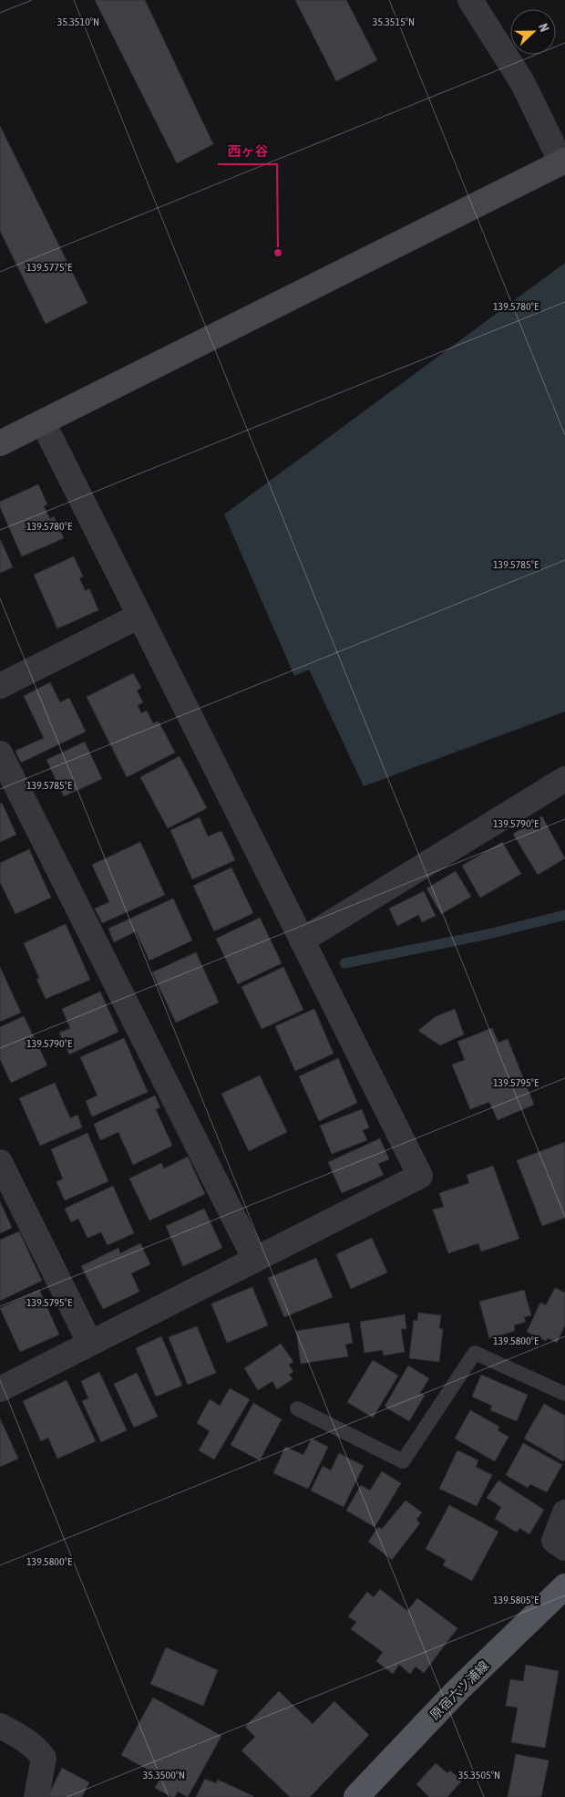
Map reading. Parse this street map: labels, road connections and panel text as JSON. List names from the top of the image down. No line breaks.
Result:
{"streets":{"main road":["原宿六ツ浦線"]},"places":["西ヶ谷"],"north":"right","coordinates":["35.3510°N","35.3515°N","139.5775°E","139.5780°E","139.5785°E","139.5790°E","139.5795°E","139.5800°E","139.5805°E","35.3500°N","35.3505°N"]}
